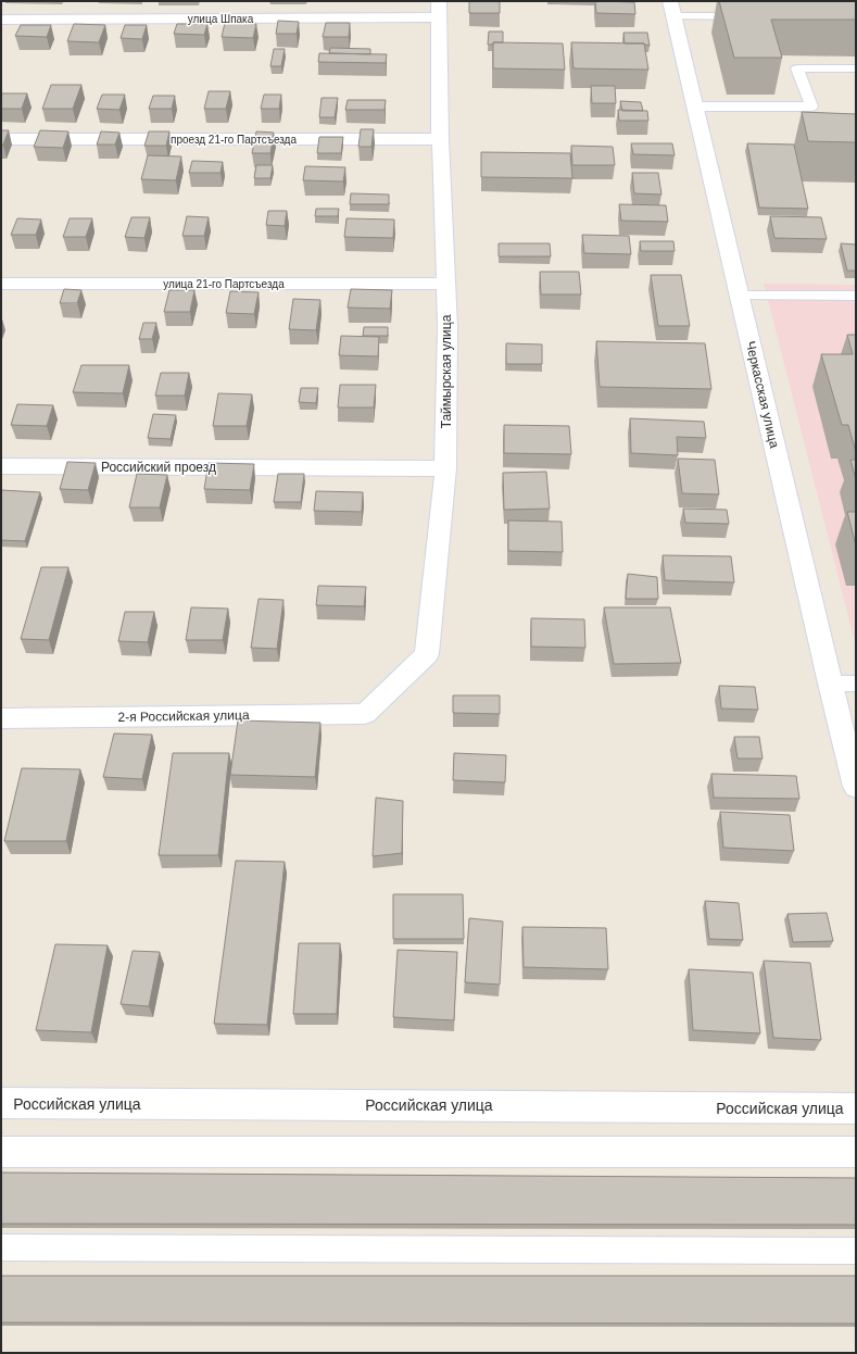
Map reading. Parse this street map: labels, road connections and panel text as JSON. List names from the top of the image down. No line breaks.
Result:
{"streets":{"street":["улица Шпака","проезд 21-го Партсъезда","улица 21-го Партсъезда","Таймырская улица","Черкасская улица","Российский проезд","2-я Российская улица","Российская улица"]},"crossings":[["улица Шпака","Таймырская улица"],["проезд 21-го Партсъезда","Таймырская улица"],["улица 21-го Партсъезда","Таймырская улица"],["Таймырская улица","Российский проезд"],["Таймырская улица","2-я Российская улица"]]}
